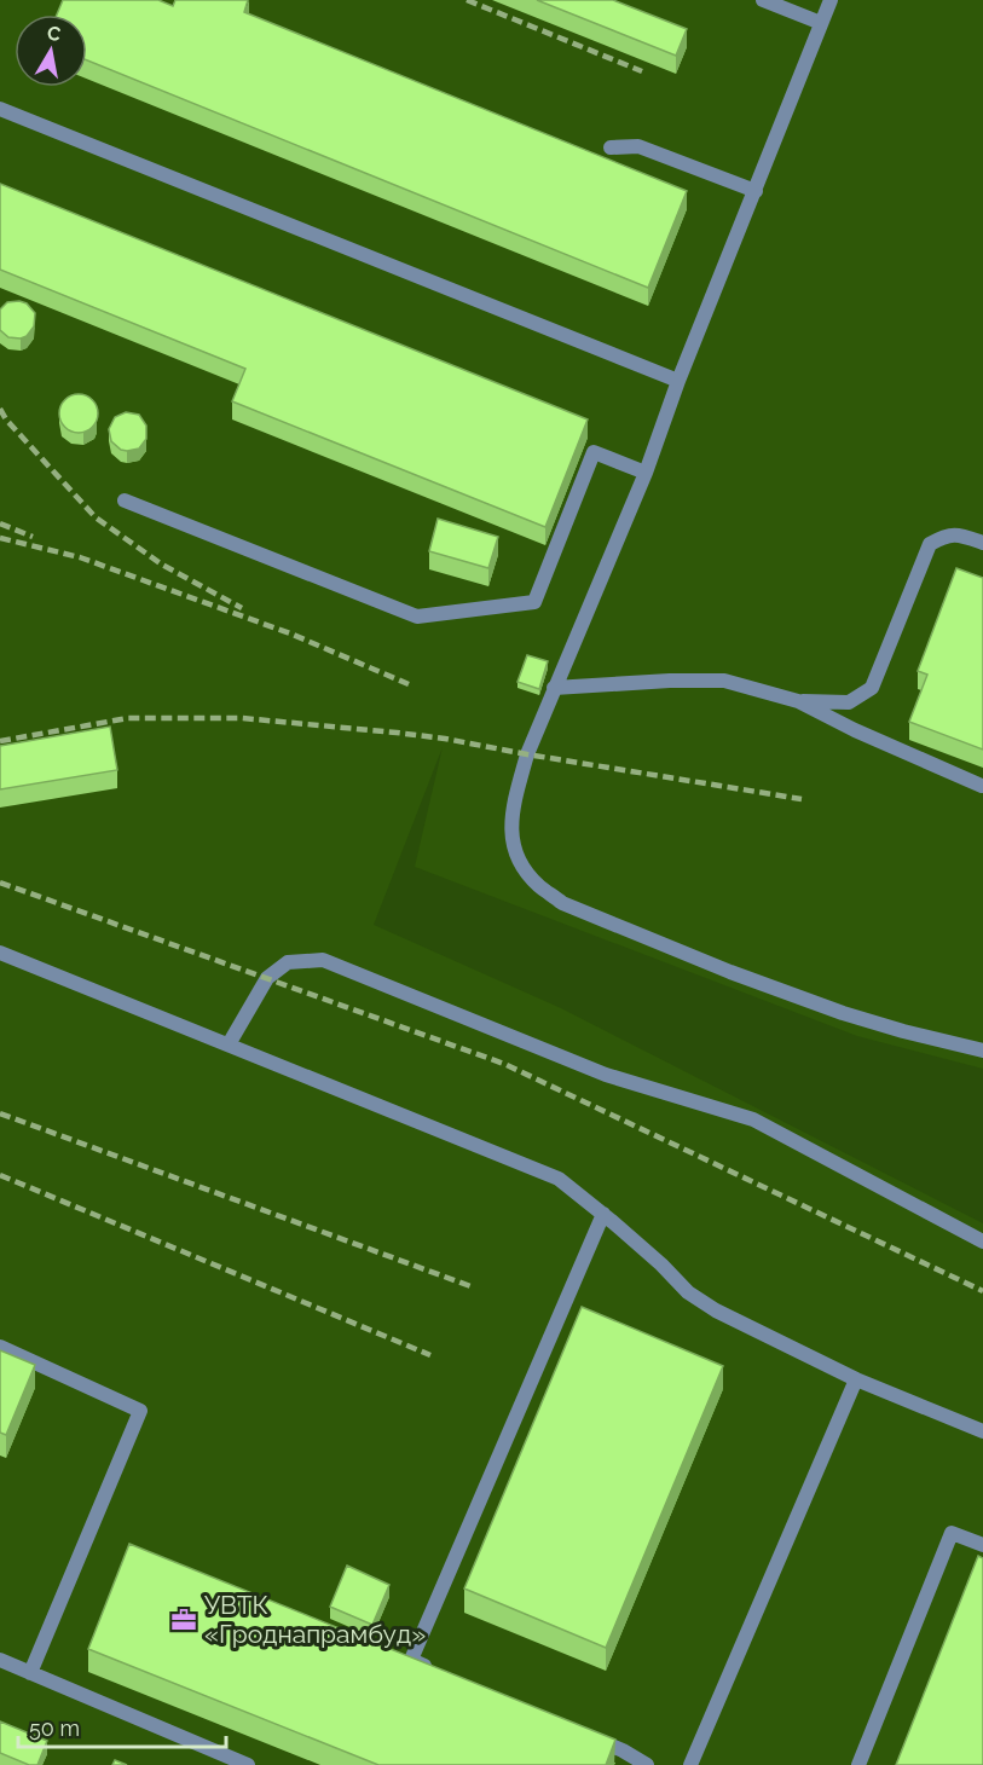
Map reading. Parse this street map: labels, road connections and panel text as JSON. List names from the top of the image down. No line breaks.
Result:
{"places":{"office":["УВТК «Гроднапрамбуд»"]},"scale_bar":"50 m","north":"top"}
